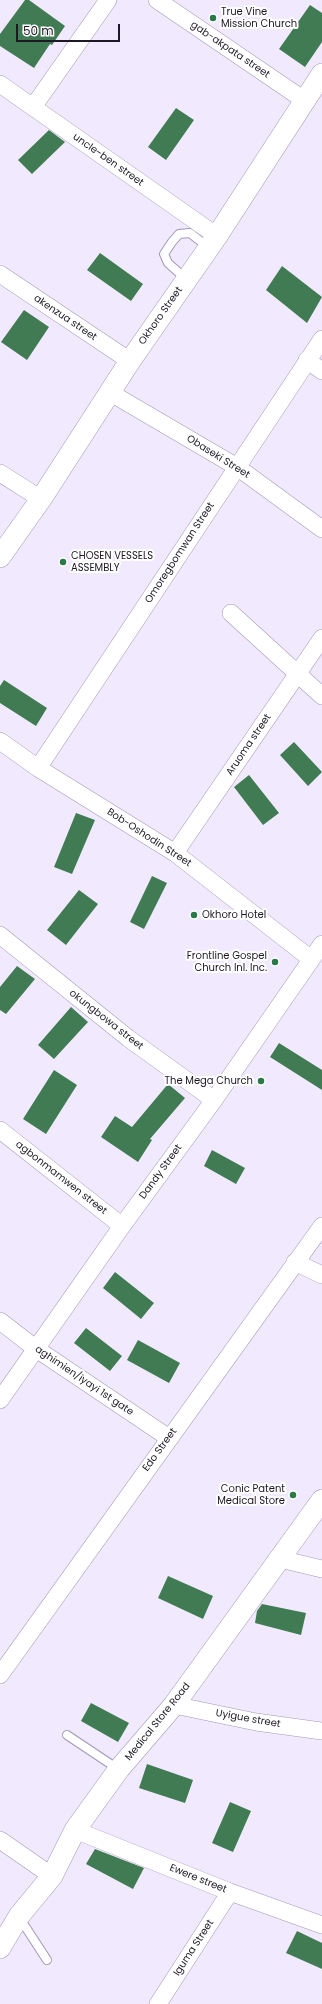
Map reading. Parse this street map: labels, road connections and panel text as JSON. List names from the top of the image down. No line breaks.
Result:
{"streets":{"street":["gab-akpata street","uncle-ben street","Okhoro Street","akenzua street","Obaseki Street","Omoregbomwan Street","Aruoma street","Bob-Oshodin Street","okungbowa street","Dandy Street","agbonmamwen street","aghimien/iyayi 1st gate","Edo Street","Uyigue street","Medical Store Road","Ewere street","Iguma Street"]},"crossings":[["gab-akpata street","Okhoro Street"],["uncle-ben street","Okhoro Street"],["Okhoro Street","akenzua street"],["Okhoro Street","Obaseki Street"],["Obaseki Street","Omoregbomwan Street"],["Omoregbomwan Street","Bob-Oshodin Street"],["Aruoma street","Bob-Oshodin Street"],["Bob-Oshodin Street","Dandy Street"],["okungbowa street","Dandy Street"],["Dandy Street","agbonmamwen street"],["Dandy Street","aghimien/iyayi 1st gate"],["aghimien/iyayi 1st gate","Edo Street"],["Uyigue street","Medical Store Road"],["Medical Store Road","Ewere street"],["Ewere street","Iguma Street"]],"places":["True Vine Mission Church","CHOSEN VESSELS ASSEMBLY","Okhoro Hotel","Frontline Gospel Church Inl. Inc.","The Mega Church","Conic Patent Medical Store"],"scale_bar":"50 m"}
